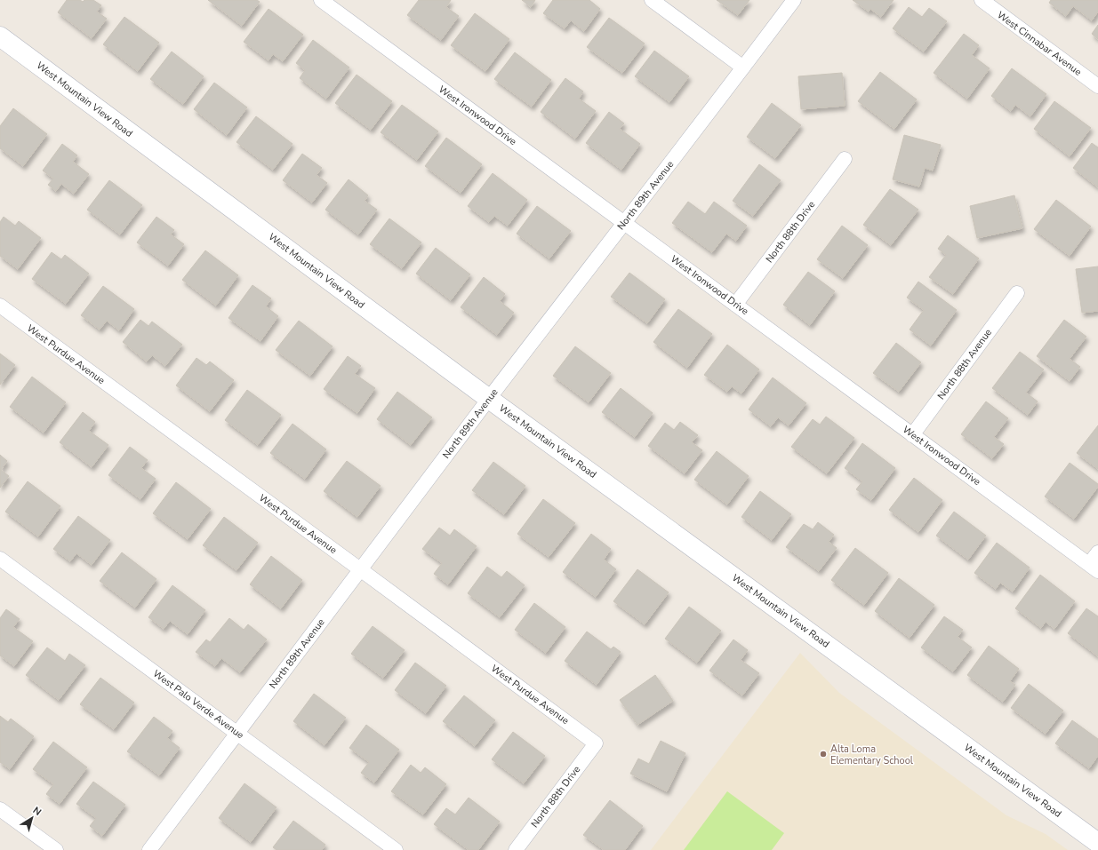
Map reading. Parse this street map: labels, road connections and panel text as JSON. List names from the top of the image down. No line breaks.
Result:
{"streets":{"street":["West Cinnabar Avenue","West Mountain View Road","West Ironwood Drive","North 89th Avenue","North 88th Drive","West Purdue Avenue","North 88th Avenue","West Palo Verde Avenue"]},"crossings":[["West Mountain View Road","North 89th Avenue"],["West Ironwood Drive","North 89th Avenue"],["West Ironwood Drive","North 88th Drive"],["West Ironwood Drive","North 88th Avenue"],["North 89th Avenue","West Purdue Avenue"],["North 89th Avenue","West Palo Verde Avenue"],["North 88th Drive","West Purdue Avenue"]],"places":["Alta Loma Elementary School"],"north":"top right"}
